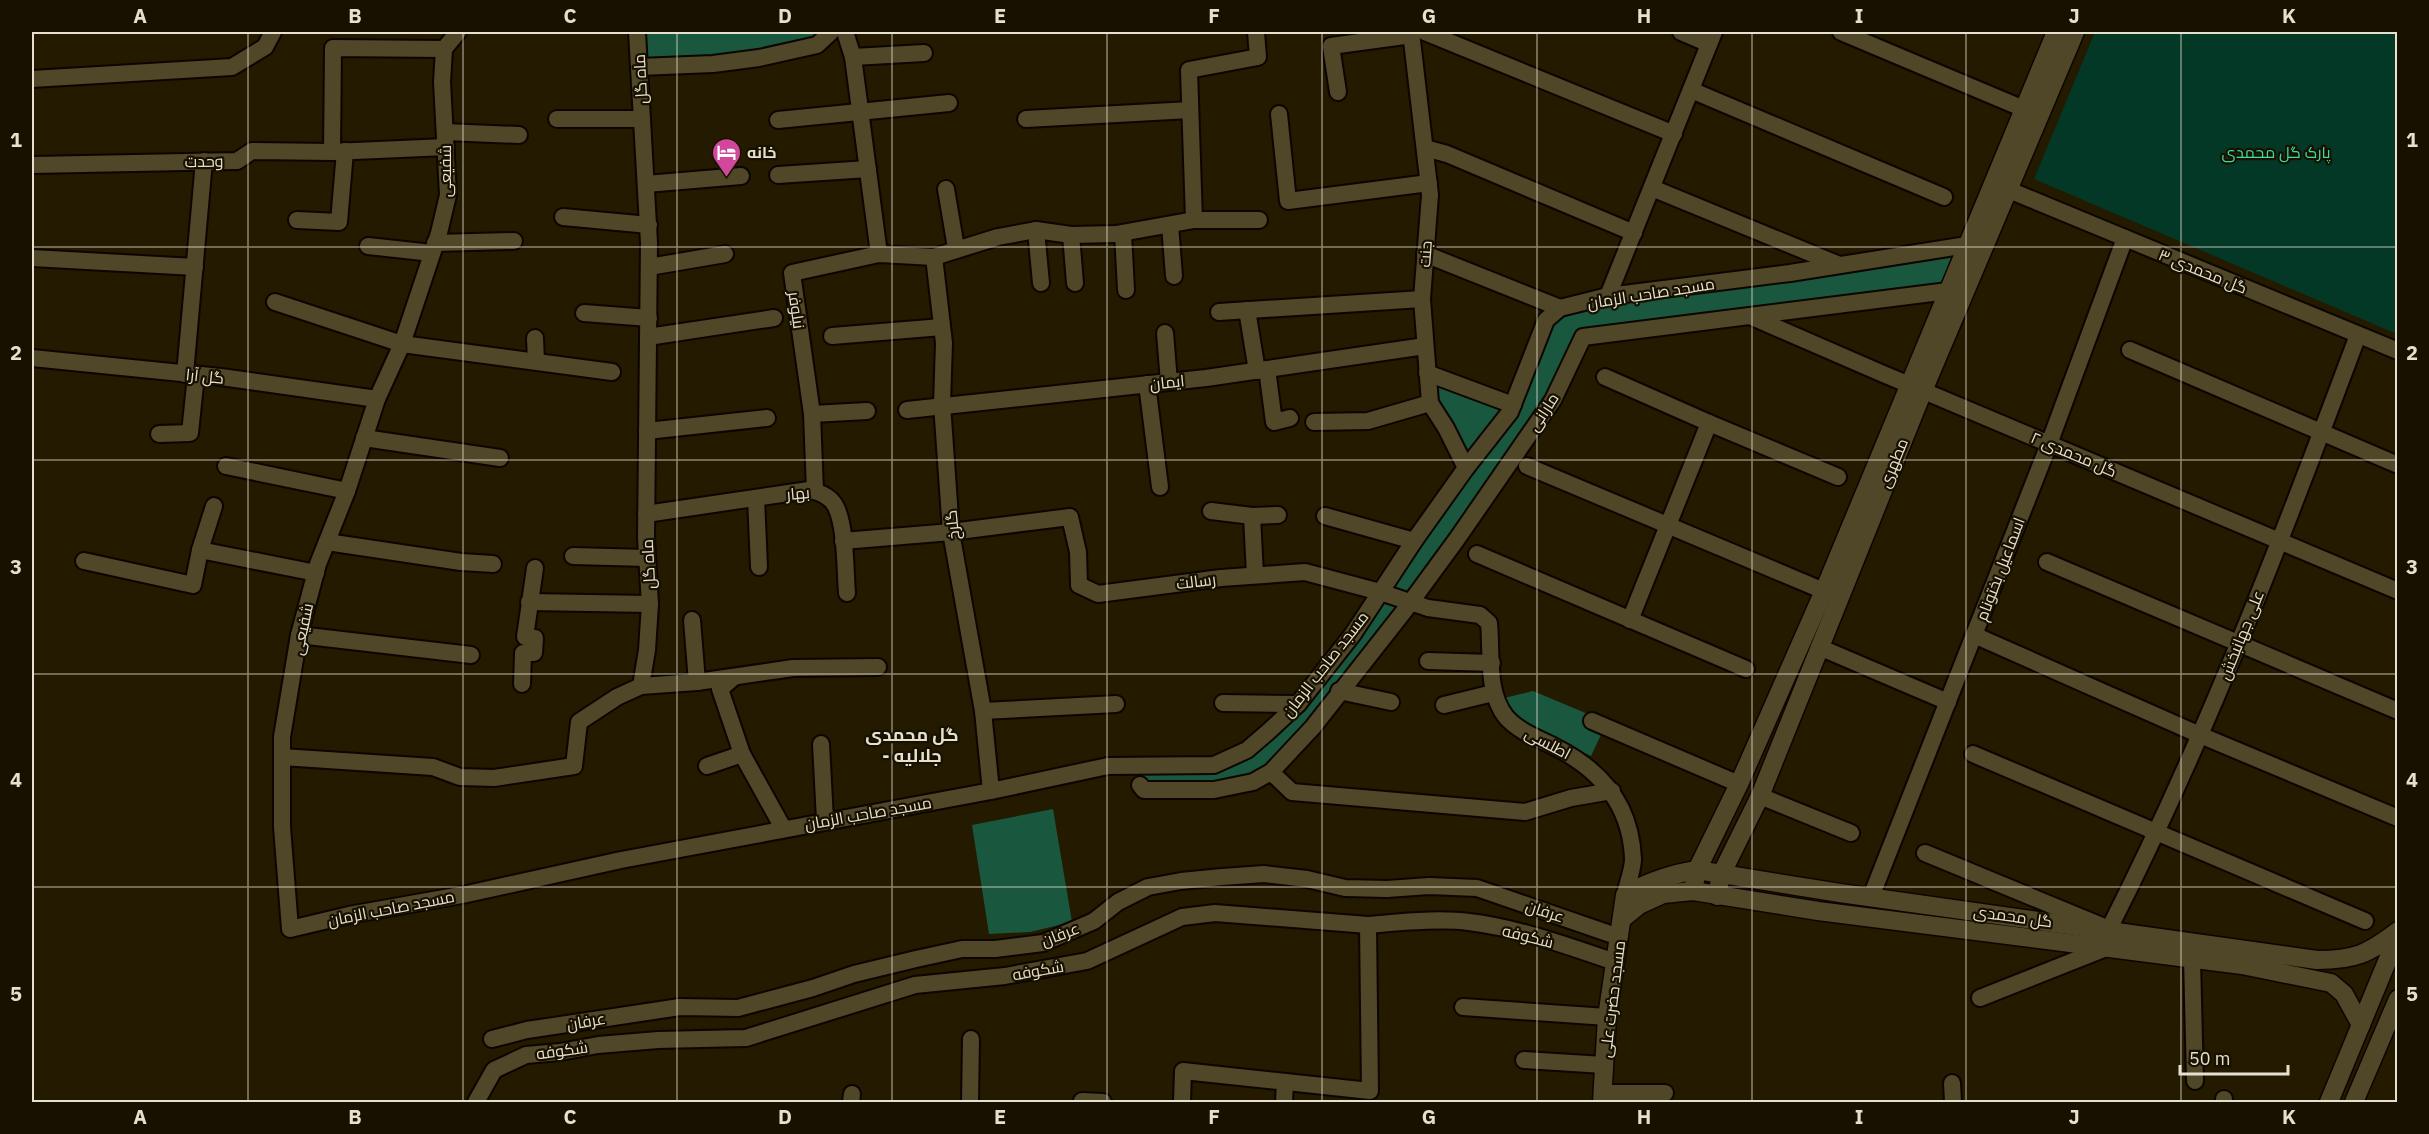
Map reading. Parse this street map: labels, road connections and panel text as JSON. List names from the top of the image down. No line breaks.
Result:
{"streets":{"street":["ماه گل","وحدت","شفیعی","جنت","گل محمدی ۳","مسجد صاحب الزمان","نیلوفر","گل آرا","ایمان","مارانی","گل محمدی ۲","مطهری","بهار","گلرخ","اسماعیل بختونام","رسالت","علی جهانبخش","اطلسی","عرفان","گل محمدی","شکوفه","مسجد حضرت علی"]},"crossings":[["ماه گل","بهار"],["وحدت","شفیعی"],["شفیعی","مسجد صاحب الزمان"],["شفیعی","گل آرا"],["جنت","مسجد صاحب الزمان"],["جنت","ایمان"],["گل محمدی ۳","مطهری"],["گل محمدی ۳","اسماعیل بختونام"],["گل محمدی ۳","علی جهانبخش"],["مسجد صاحب الزمان","مطهری"],["مسجد صاحب الزمان","گلرخ"],["مسجد صاحب الزمان","رسالت"],["مسجد صاحب الزمان","اطلسی"],["نیلوفر","بهار"],["نیلوفر","گلرخ"],["ایمان","گلرخ"],["مارانی","گل محمدی ۲"],["مارانی","مطهری"],["مارانی","اطلسی"],["گل محمدی ۲","مطهری"],["گل محمدی ۲","اسماعیل بختونام"],["گل محمدی ۲","علی جهانبخش"],["مطهری","گل محمدی"],["گلرخ","رسالت"],["اسماعیل بختونام","گل محمدی"],["رسالت","اطلسی"],["علی جهانبخش","گل محمدی"],["اطلسی","گل محمدی"],["اطلسی","مسجد حضرت علی"],["عرفان","گل محمدی"],["عرفان","مسجد حضرت علی"],["گل محمدی","مسجد حضرت علی"],["شکوفه","مسجد حضرت علی"]],"districts":["گل محمدی - جلالیه"],"parks":["پارک گل محمدی"],"places":{"hotel":["خانه"]},"scale_bar":"50 m","grid":{"columns":["A","B","C","D","E","F","G","H","I","J","K"],"rows":["1","2","3","4","5"]}}
